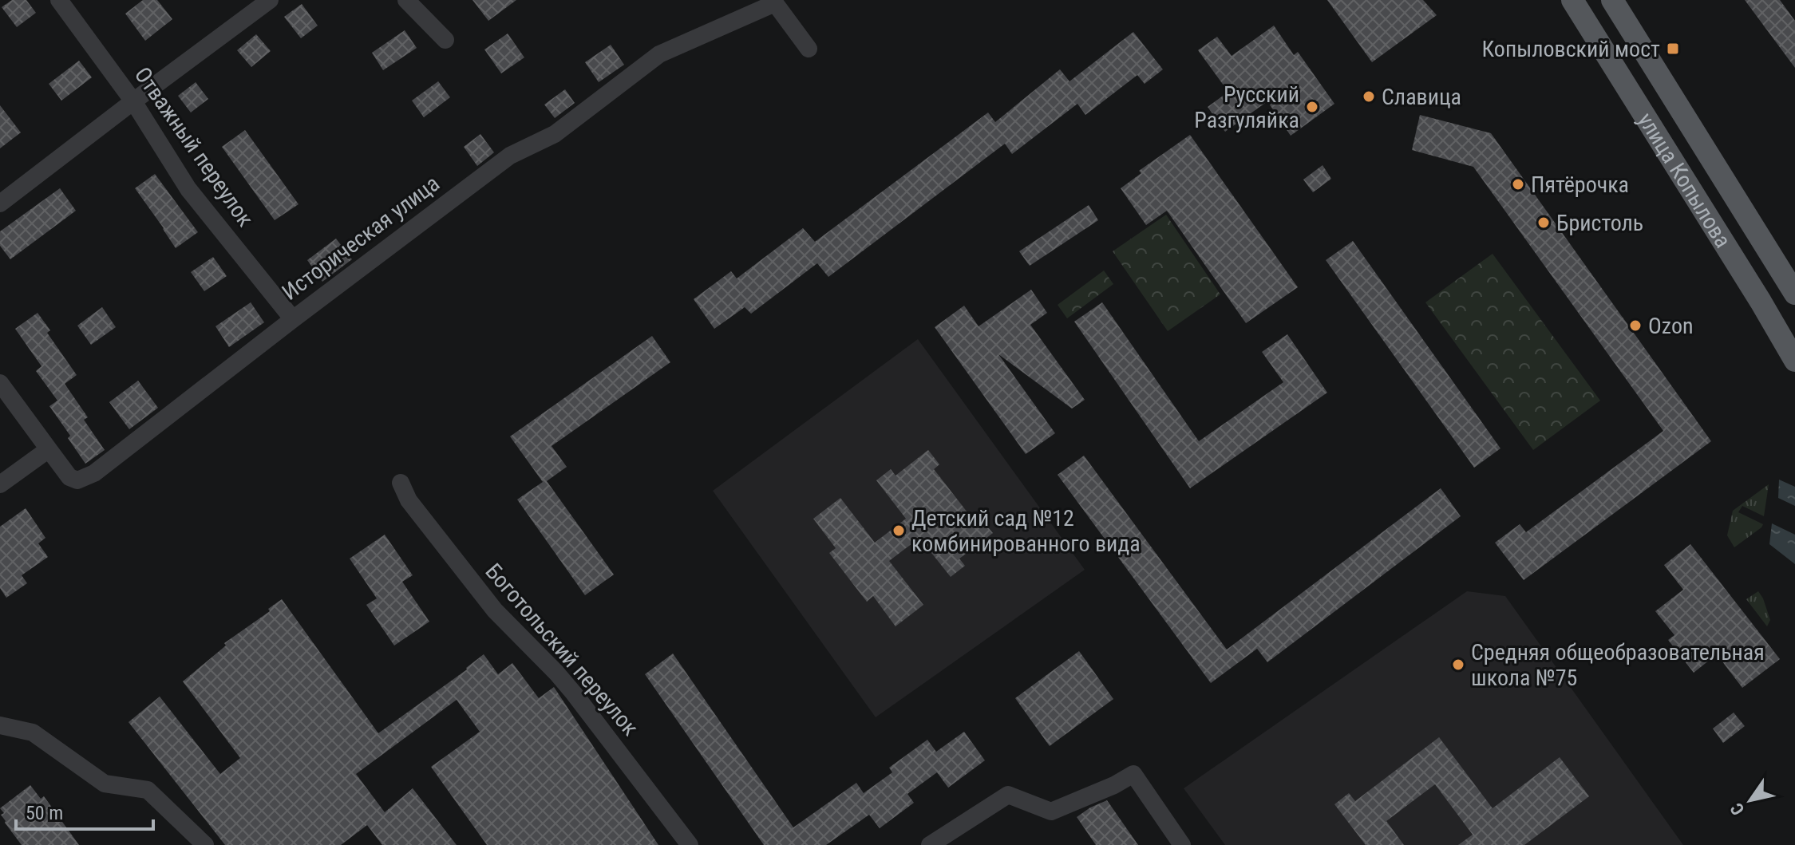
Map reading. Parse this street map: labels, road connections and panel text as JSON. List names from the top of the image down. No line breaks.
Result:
{"streets":{"main road":["улица Копылова"],"street":["Отважный переулок","Историческая улица","Боготольский переулок"]},"crossings":[["Отважный переулок","Историческая улица"]],"places":{"transit":["Копыловский мост"],"other":["Славица","Русский Разгуляйка","Пятёрочка","Бристоль","Ozon","Детский сад №12 комбинированного вида","Средняя общеобразовательная школа №75"]},"scale_bar":"50 m","north":"bottom left"}
